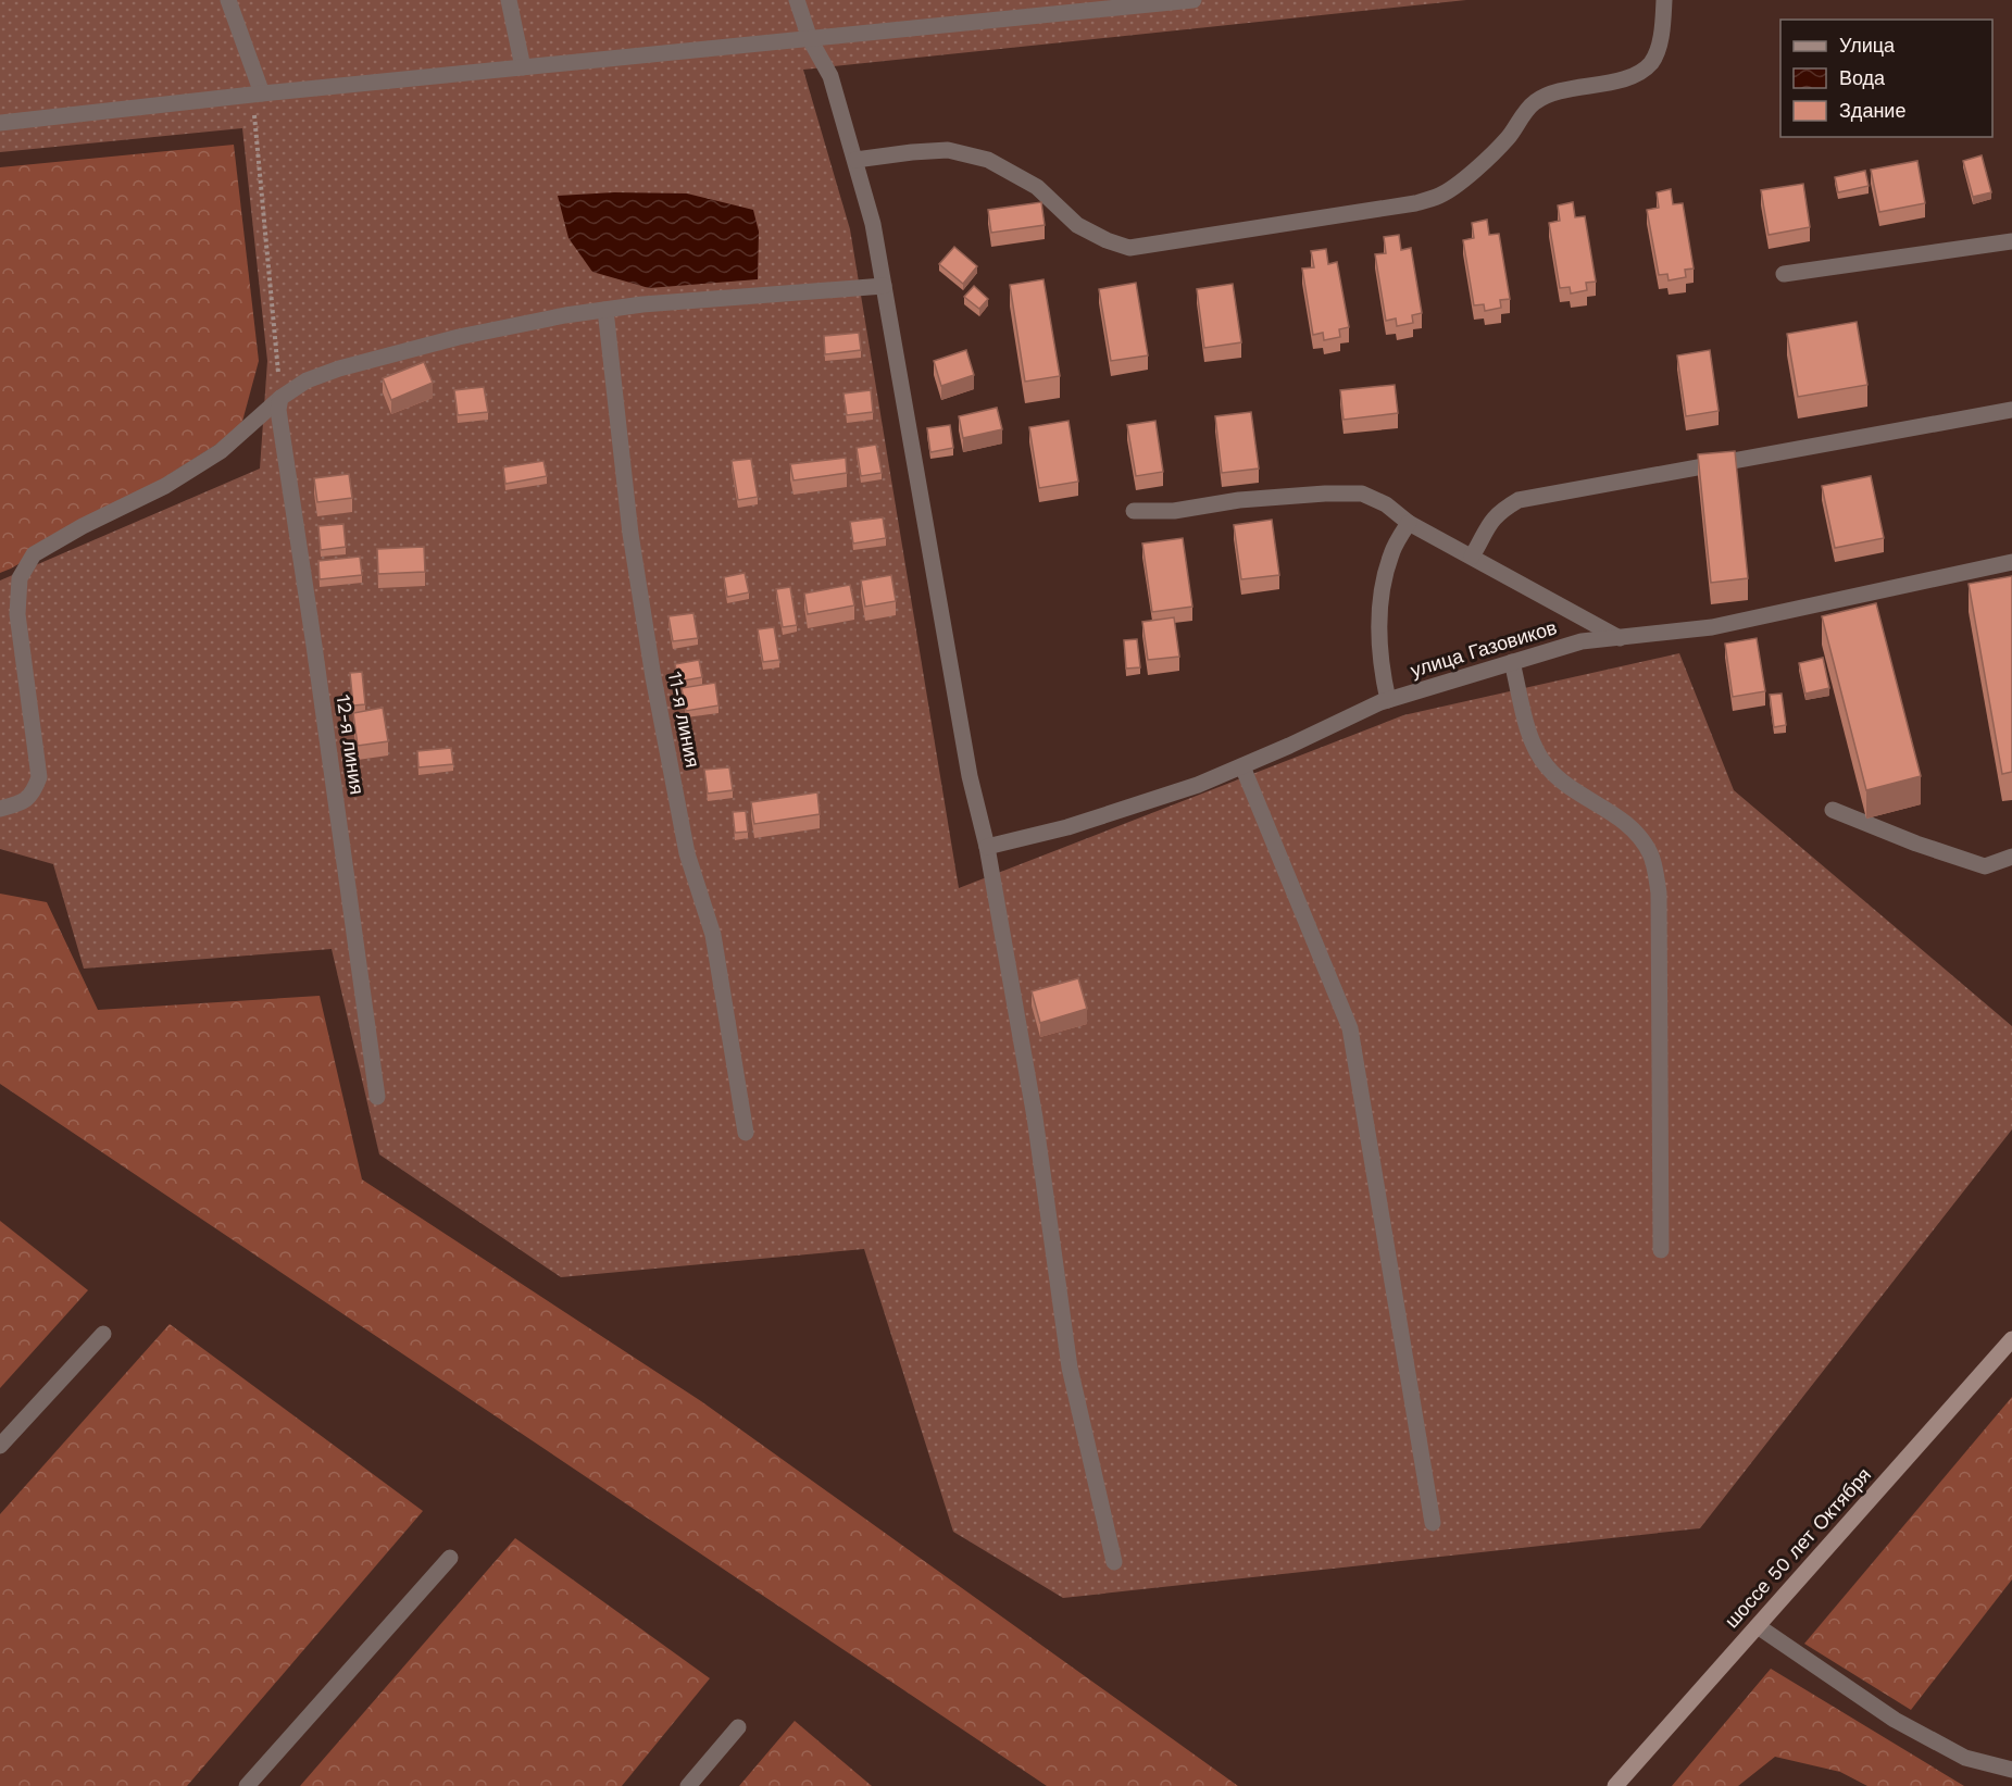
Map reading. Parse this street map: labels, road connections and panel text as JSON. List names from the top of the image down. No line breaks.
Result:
{"streets":{"street":["улица Газовиков","11-я линия","12-я линия","шоссе 50 лет Октября"]},"legend":["Улица","Вода","Здание"]}
